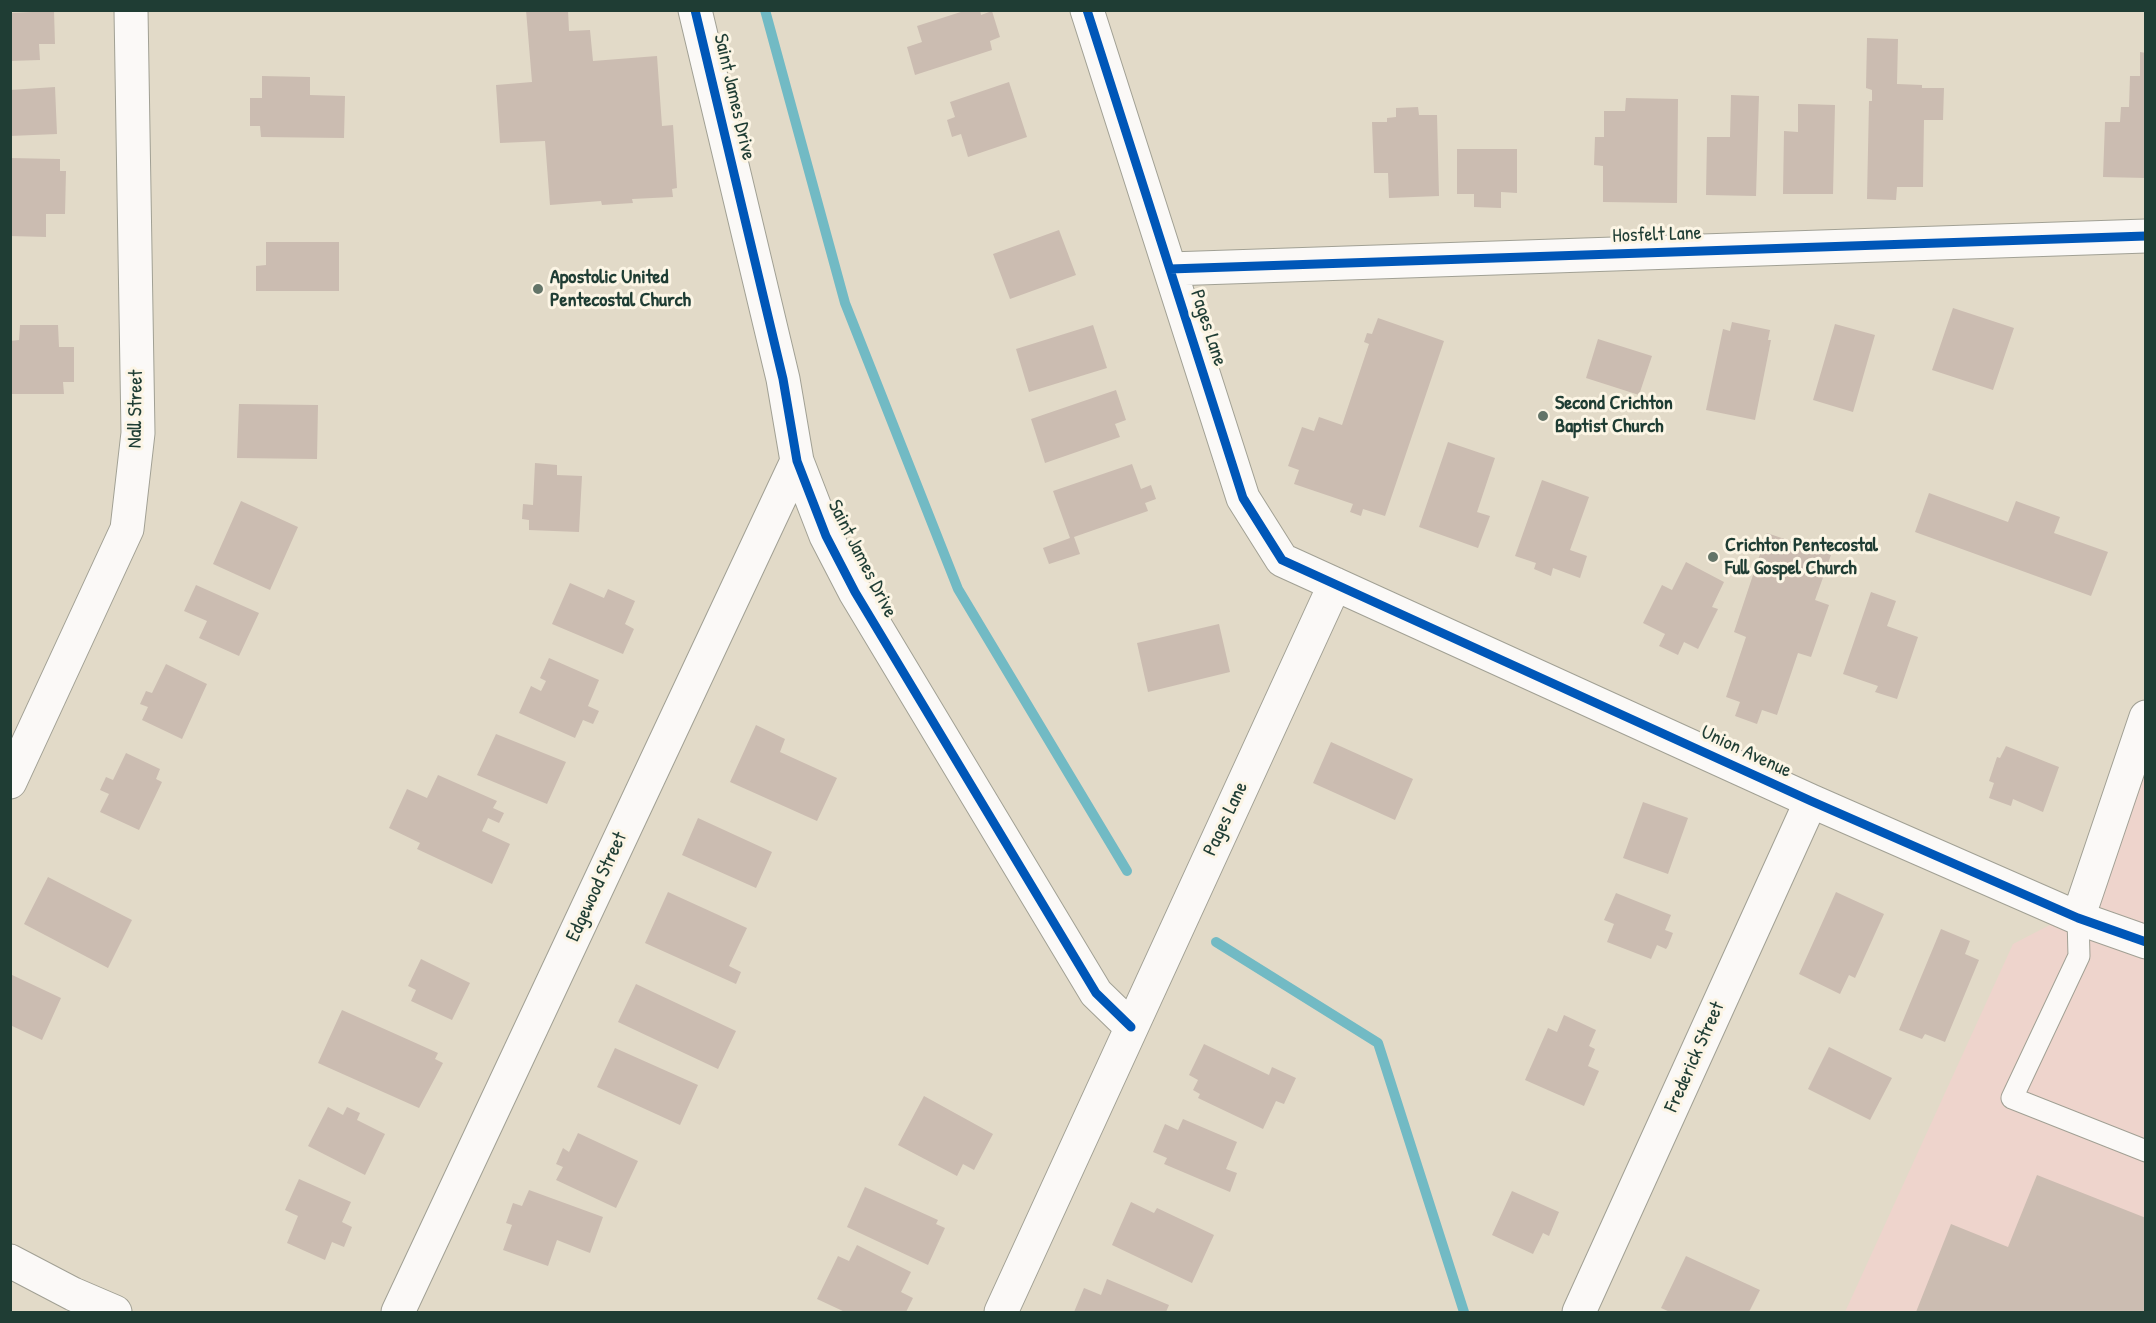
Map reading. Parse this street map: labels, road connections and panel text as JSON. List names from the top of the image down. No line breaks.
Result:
{"streets":{"street":["Saint James Drive","Hosfelt Lane","Pages Lane","Nall Street","Union Avenue","Edgewood Street","Frederick Street"]},"crossings":[["Saint James Drive","Pages Lane"],["Saint James Drive","Edgewood Street"],["Hosfelt Lane","Pages Lane"],["Pages Lane","Union Avenue"],["Union Avenue","Frederick Street"]],"places":["Apostolic United Pentecostal Church","Second Crichton Baptist Church","Crichton Pentecostal Full Gospel Church"]}
